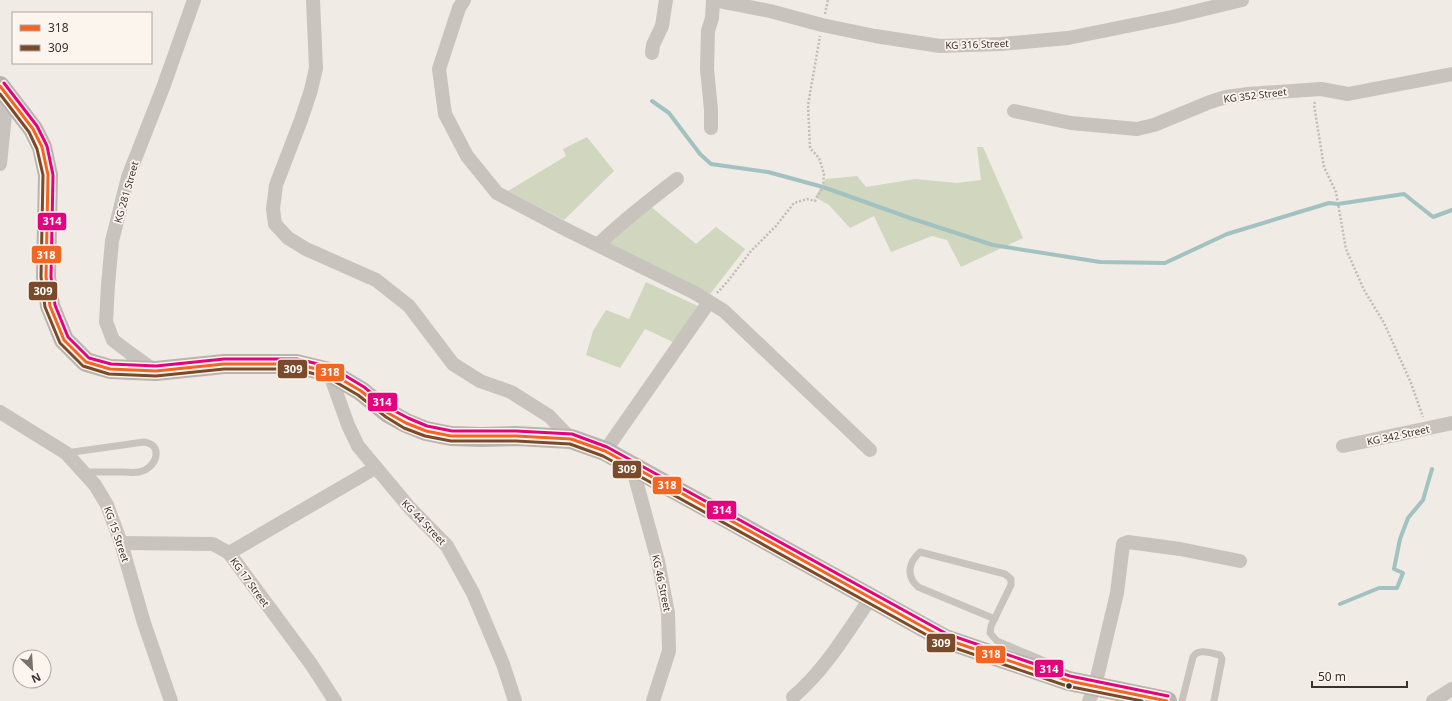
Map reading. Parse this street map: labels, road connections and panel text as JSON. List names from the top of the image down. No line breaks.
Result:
{"streets":{"street":["KG 316 Street","KG 352 Street","KG 281 Street","KG 342 Street","KG 44 Street","KG 15 Street","KG 17 Street","KG 46 Street"]},"crossings":[["KG 15 Street","KG 17 Street"]],"lines":["transit line 314","transit line 318","transit line 309"],"legend":["318","309"],"scale_bar":"50 m","north":"bottom right"}
